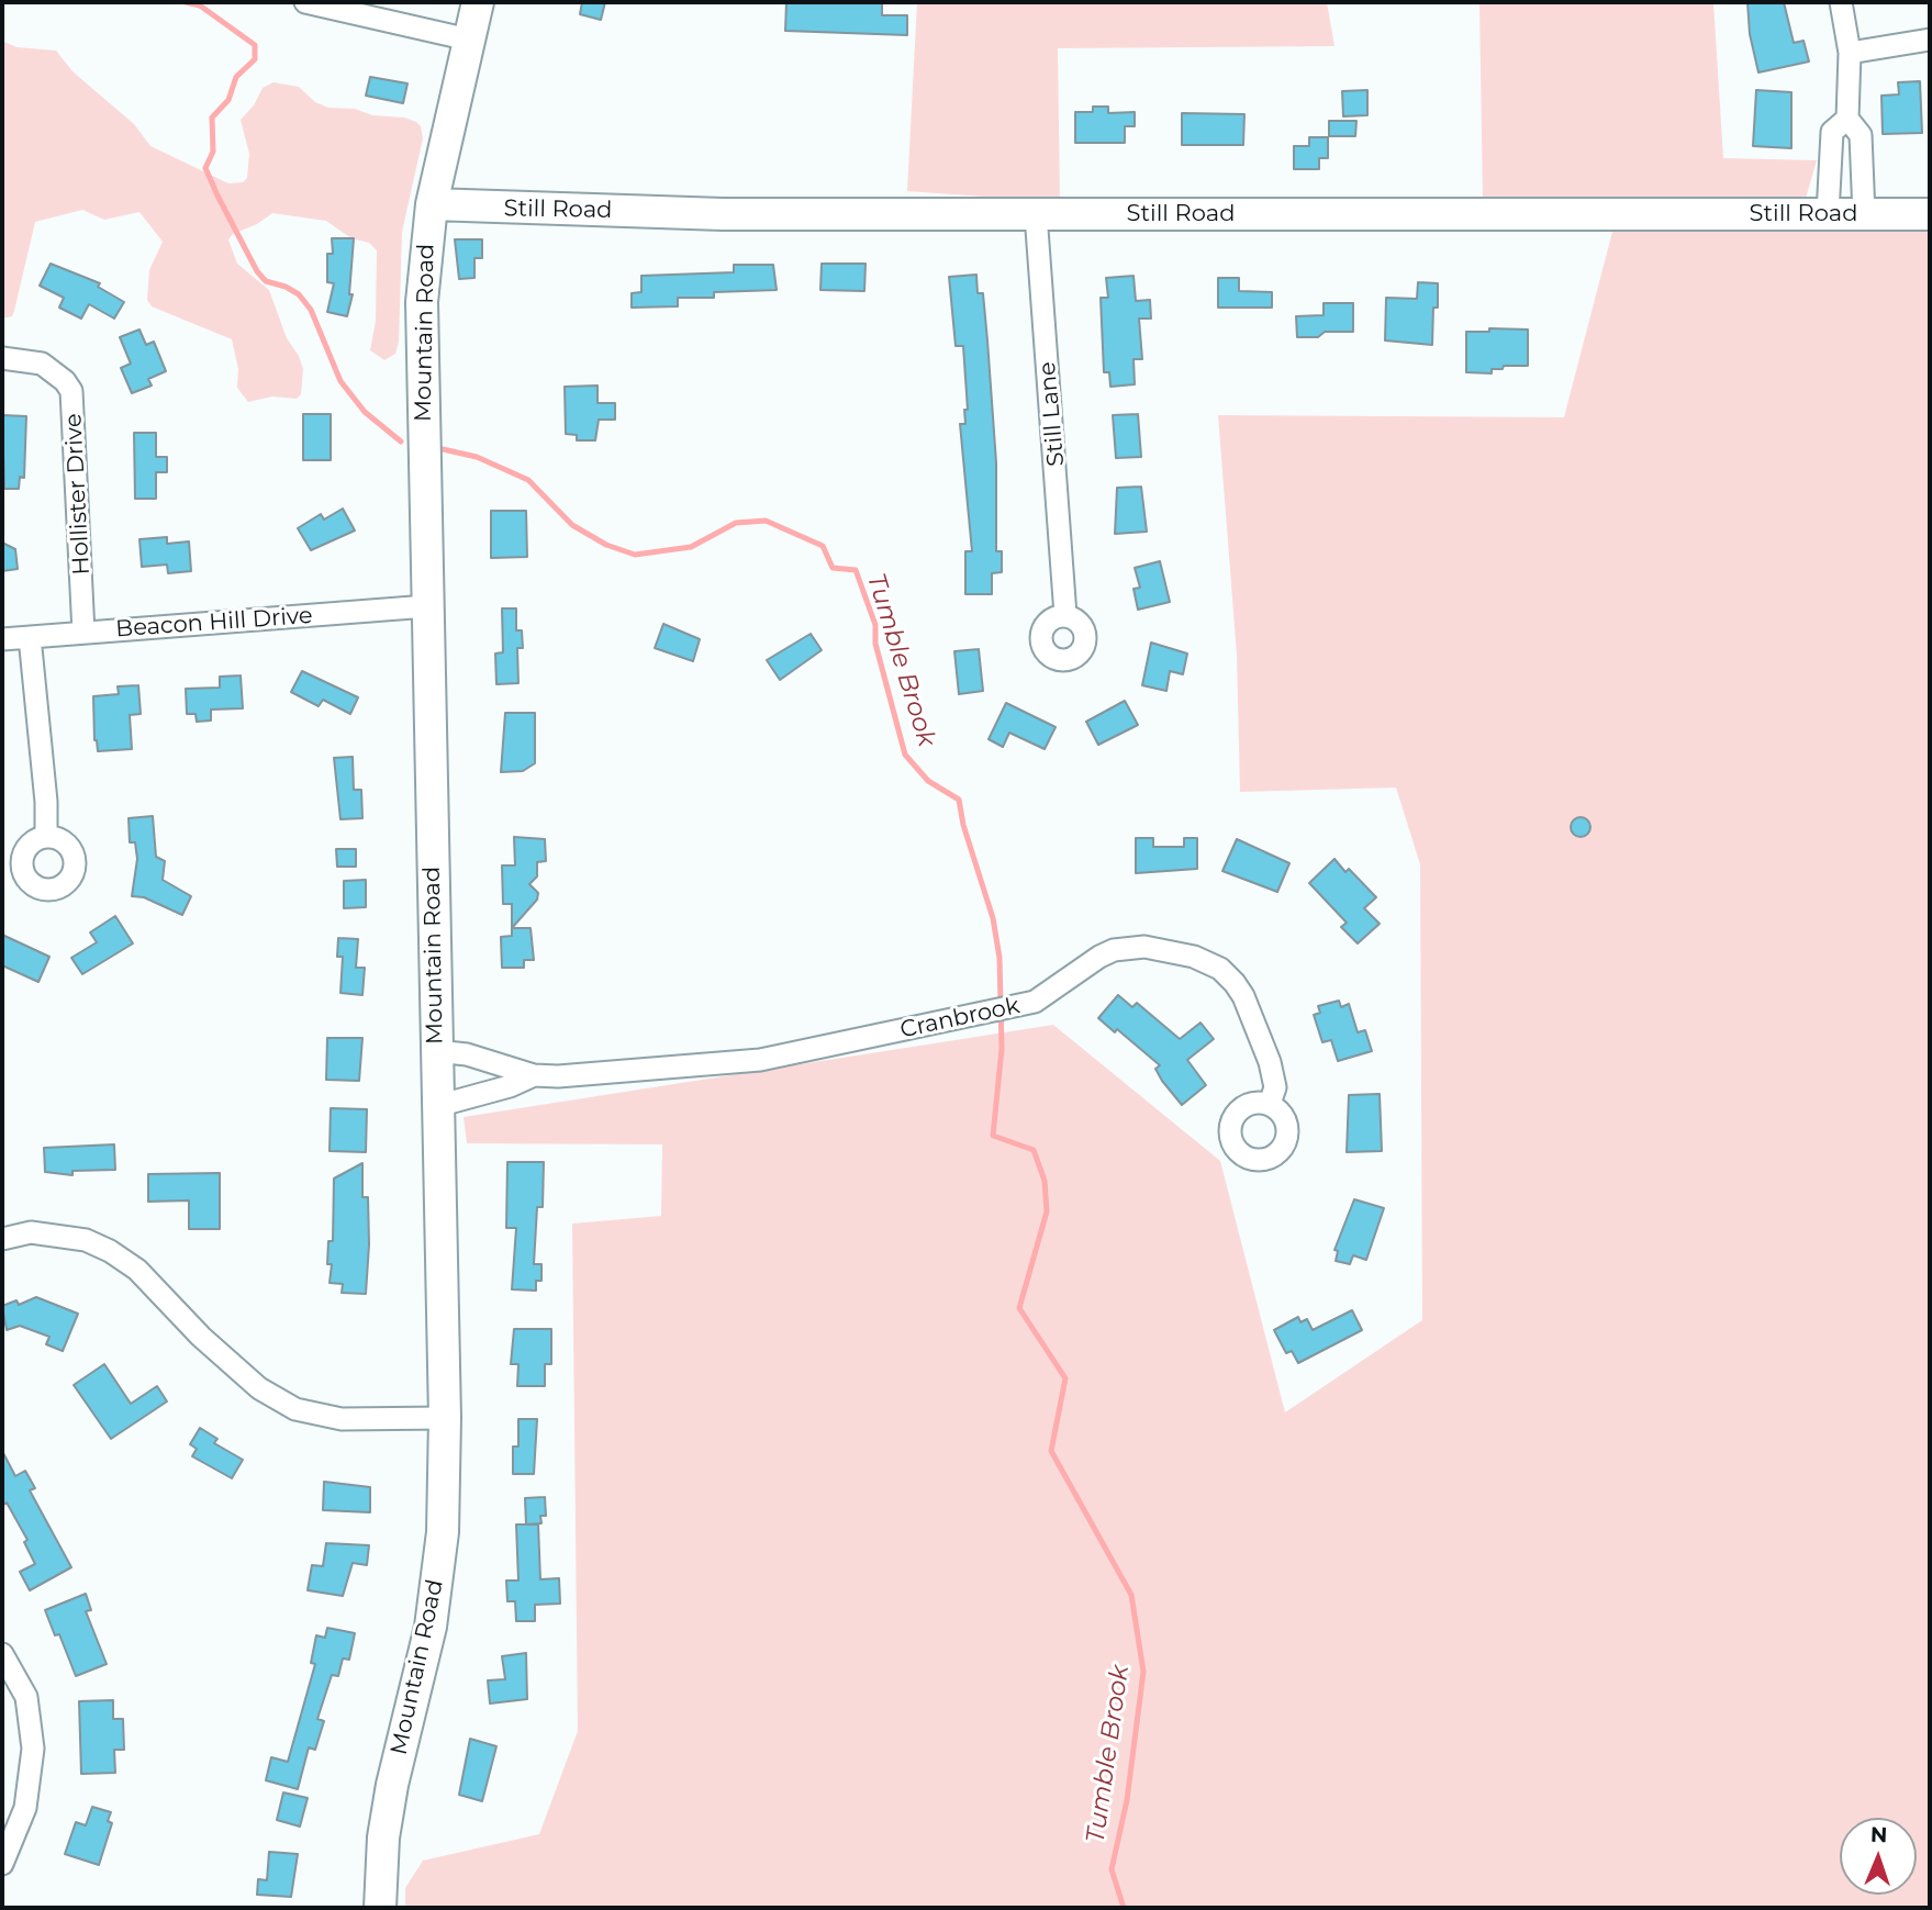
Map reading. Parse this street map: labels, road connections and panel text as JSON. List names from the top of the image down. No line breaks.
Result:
{"streets":{"main road":["Still Road","Mountain Road"],"street":["Still Lane","Hollister Drive","Beacon Hill Drive","Cranbrook"]},"crossings":[["Still Road","Mountain Road"],["Still Road","Still Lane"],["Mountain Road","Beacon Hill Drive"],["Mountain Road","Cranbrook"],["Hollister Drive","Beacon Hill Drive"]],"water":["Tumble Brook"],"north":"top"}
